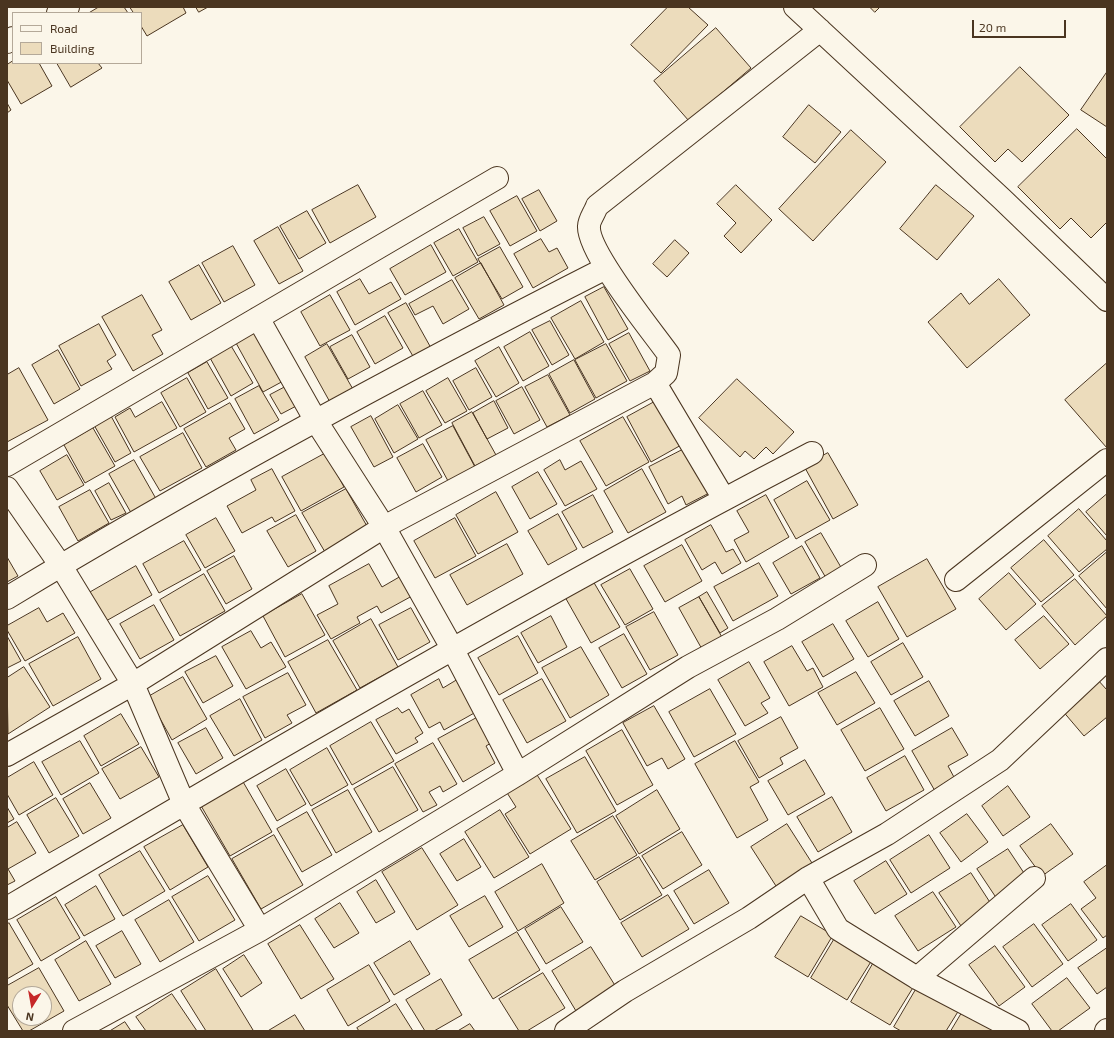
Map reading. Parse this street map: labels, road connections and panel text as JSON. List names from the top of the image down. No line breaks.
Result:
{"legend":["Road","Building"],"scale_bar":"20 m","north":"bottom"}
